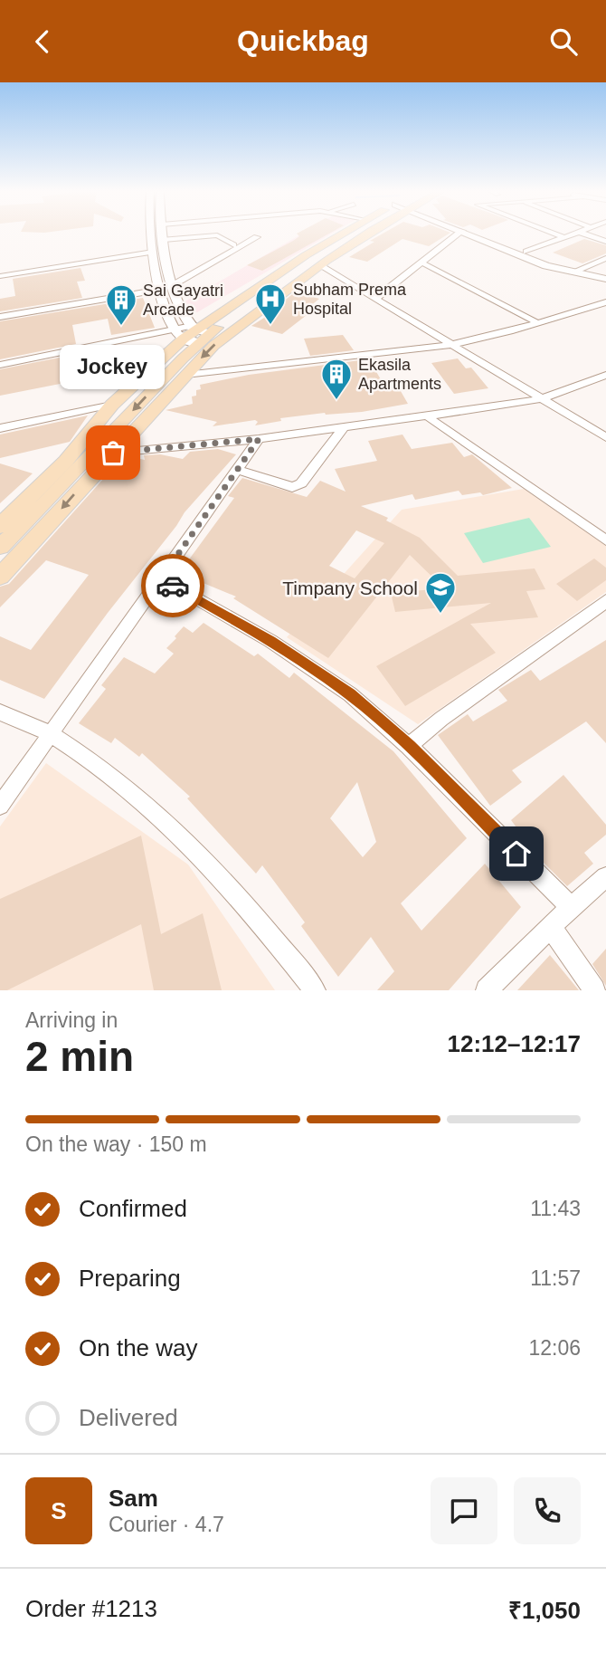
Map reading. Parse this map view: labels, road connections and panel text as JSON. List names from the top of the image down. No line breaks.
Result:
{"places":{"hospital":["Subham Prema Hospital"],"building":["Sai Gayatri Arcade","Ekasila Apartments"],"other":["Jockey"],"school or university":["Timpany School"]},"page":{"header":"Quickbag","bubble":"Jockey","heading":["2 min","Arriving in","12:12–12:17"],"panel":["Sam","Courier · 4.7","Order #1213","₹1,050"],"bar":"On the way · 150 m","list":[["Confirmed","11:43"],["Preparing","11:57"],["On the way","12:06"],"Delivered"],"round":"S"}}
